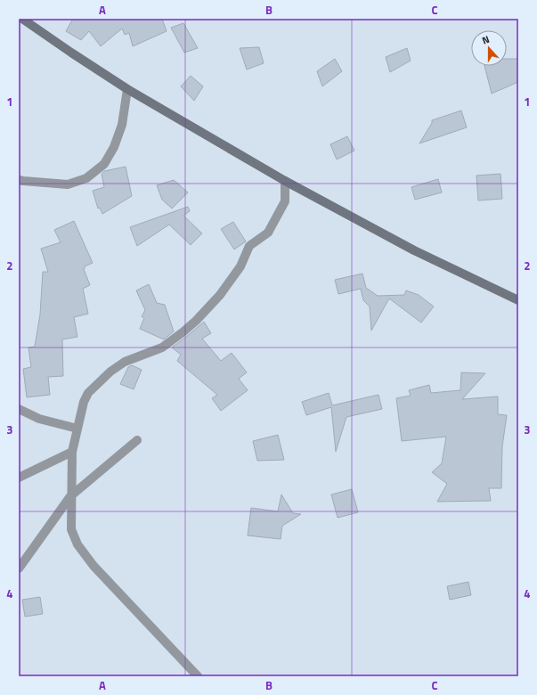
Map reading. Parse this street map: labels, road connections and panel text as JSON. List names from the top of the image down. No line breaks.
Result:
{"north":"top","grid":{"columns":["A","B","C"],"rows":["1","2","3","4"]}}
